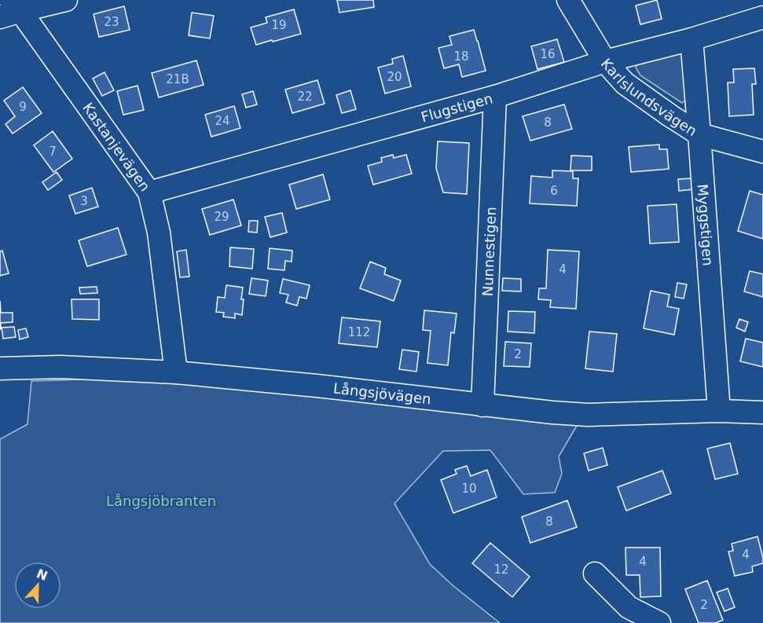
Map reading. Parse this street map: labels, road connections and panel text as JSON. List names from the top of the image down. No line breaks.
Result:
{"streets":{"street":["Karlslundsvägen","Flugstigen","Kastanjevägen","Myggstigen","Nunnestigen","Långsjövägen"]},"crossings":[["Karlslundsvägen","Flugstigen"],["Karlslundsvägen","Myggstigen"],["Flugstigen","Kastanjevägen"],["Flugstigen","Myggstigen"],["Flugstigen","Nunnestigen"],["Kastanjevägen","Långsjövägen"],["Myggstigen","Långsjövägen"],["Nunnestigen","Långsjövägen"]],"parks":["Långsjöbranten"],"house_numbers":["23","19","16","18","20","21B","22","9","24","8","7","6","3","29","4","112","2","10","8","4","4","12","2"],"north":"top"}
